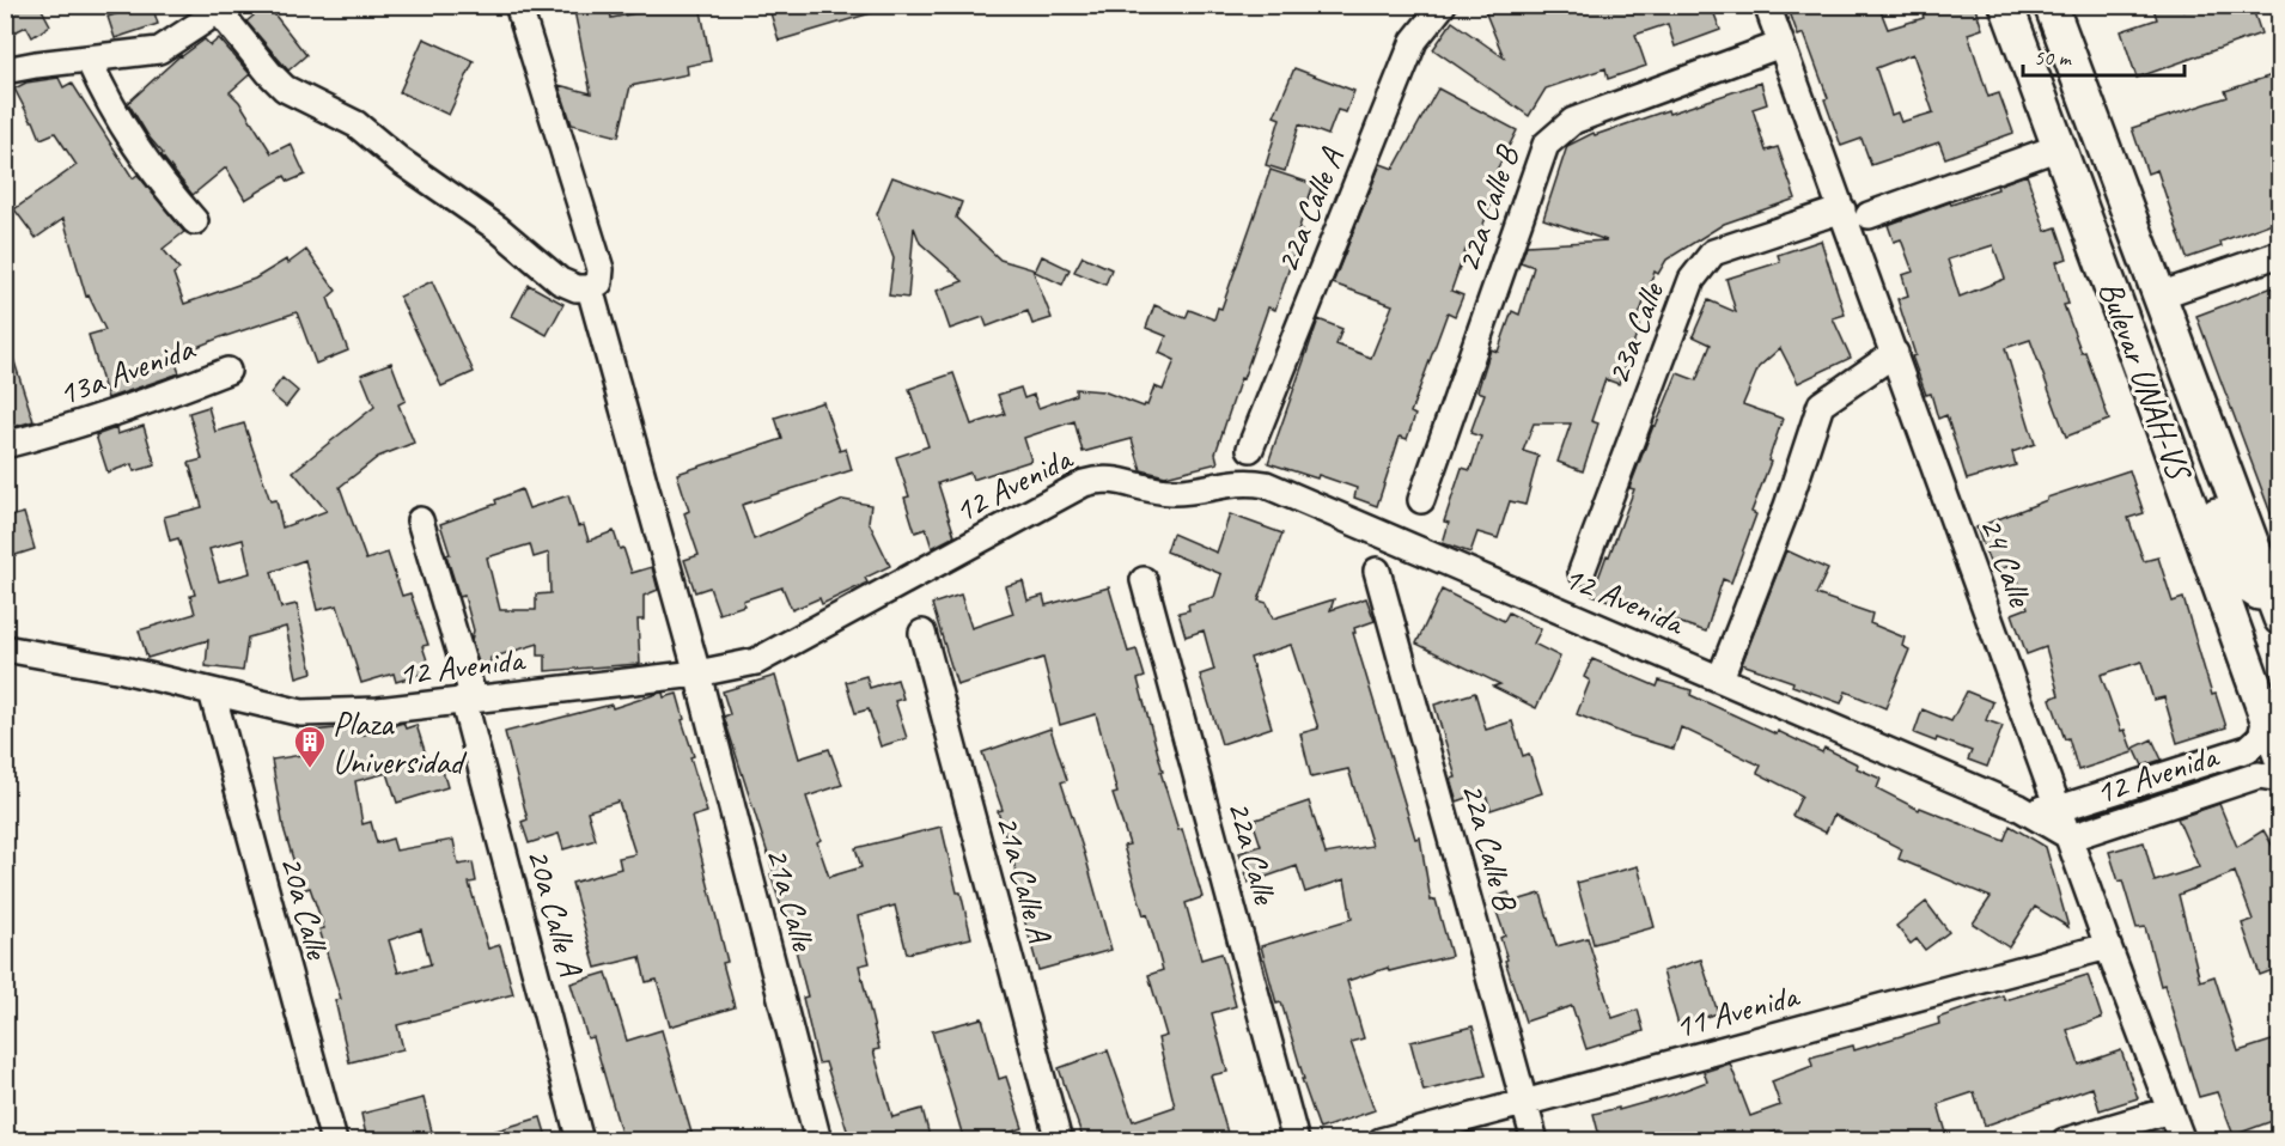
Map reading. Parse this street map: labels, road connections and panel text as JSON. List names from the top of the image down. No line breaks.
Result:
{"streets":{"main road":["Bulevar UNAH-VS"],"street":["22a Calle B","22a Calle A","23a Calle","13a Avenida","12 Avenida","24 Calle","22a Calle","21a Calle A","21a Calle","20a Calle","20a Calle A","11 Avenida"]},"crossings":[["22a Calle B","24 Calle"],["22a Calle B","11 Avenida"],["23a Calle","24 Calle"],["Bulevar UNAH-VS","12 Avenida"],["12 Avenida","24 Calle"],["12 Avenida","21a Calle"],["12 Avenida","20a Calle"],["12 Avenida","20a Calle A"],["24 Calle","11 Avenida"]],"places":{"building":["Plaza Universidad"]},"scale_bar":"50 m"}
